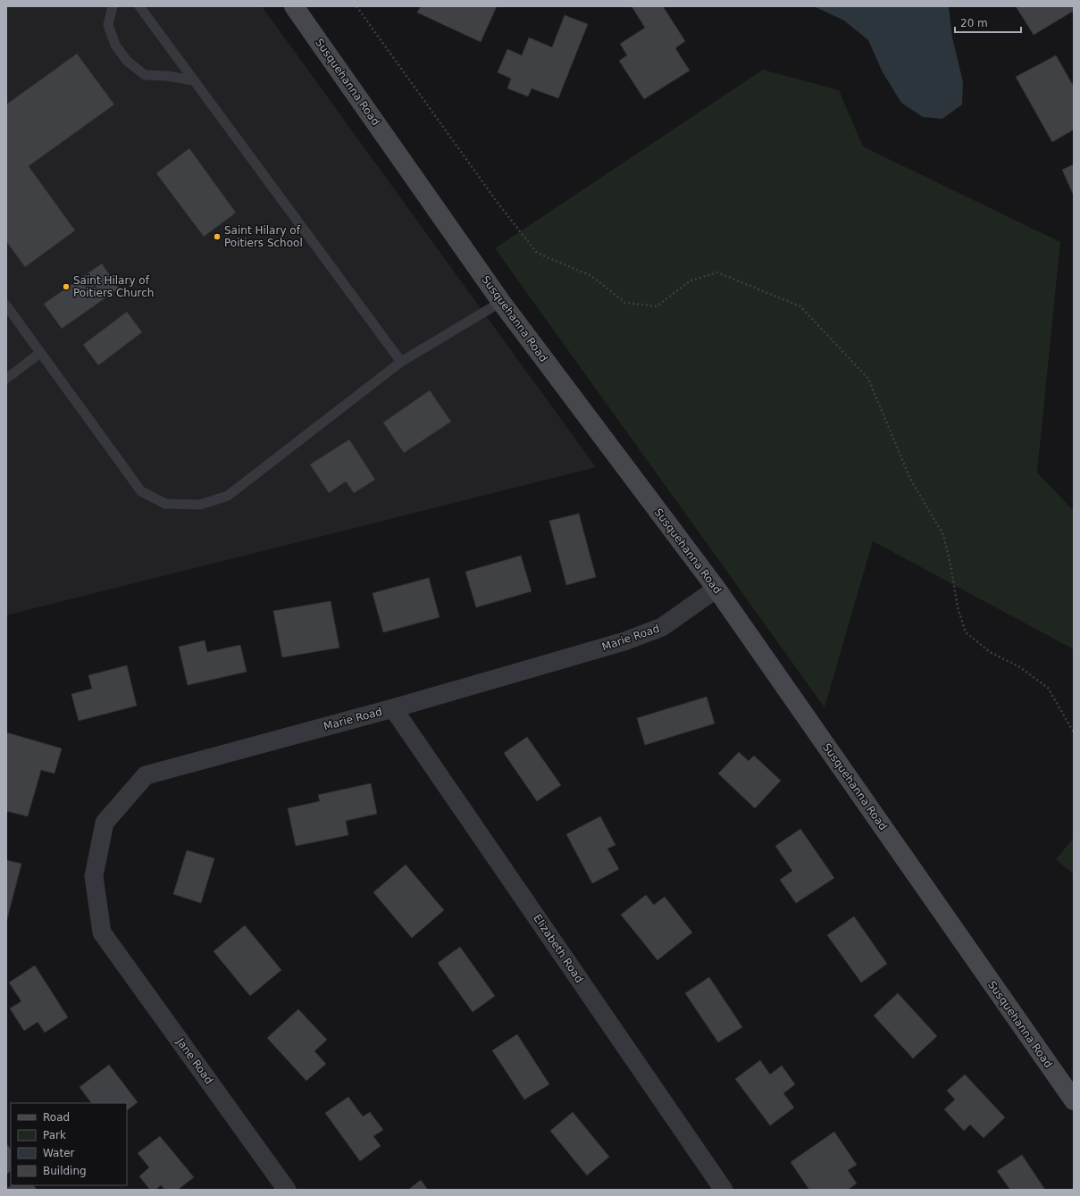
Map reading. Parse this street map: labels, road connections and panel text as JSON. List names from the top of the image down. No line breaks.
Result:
{"streets":{"main road":["Susquehanna Road"],"street":["Marie Road","Elizabeth Road","Jane Road"]},"crossings":[["Susquehanna Road","Marie Road"],["Marie Road","Elizabeth Road"],["Marie Road","Jane Road"]],"places":["Saint Hilary of Poitiers School","Saint Hilary of Poitiers Church"],"legend":["Road","Park","Water","Building"],"scale_bar":"20 m"}
